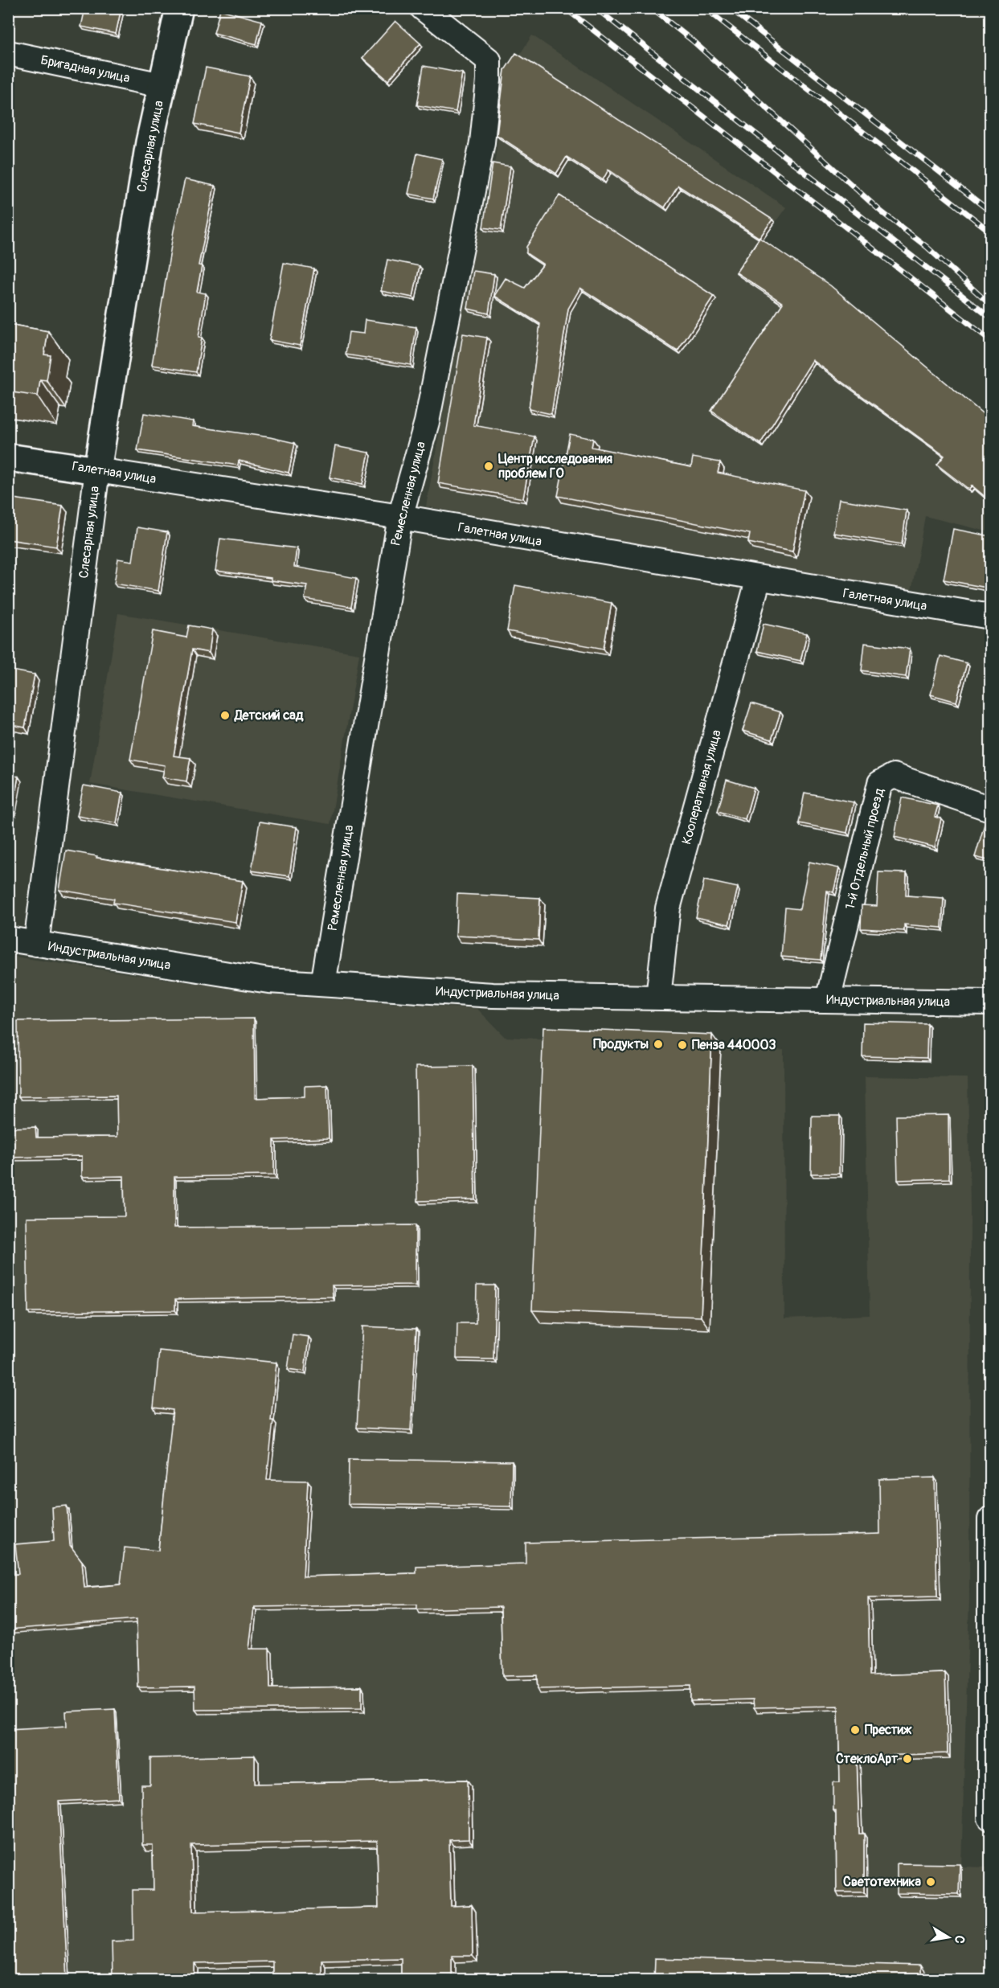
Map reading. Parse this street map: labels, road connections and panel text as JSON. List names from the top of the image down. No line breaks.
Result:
{"streets":{"street":["Бригадная улица","Слесарная улица","Галетная улица","Ремесленная улица","Кооперативная улица","1-й Отдельный проезд","Индустриальная улица"]},"crossings":[["Бригадная улица","Слесарная улица"],["Слесарная улица","Галетная улица"],["Слесарная улица","Индустриальная улица"],["Галетная улица","Ремесленная улица"],["Галетная улица","Кооперативная улица"],["Ремесленная улица","Индустриальная улица"],["Кооперативная улица","Индустриальная улица"],["1-й Отдельный проезд","Индустриальная улица"]],"places":["Центр исследования проблем ГО","Детский сад","Продукты","Пенза 440003","Престиж","СтеклоАрт","Светотехника"],"north":"right"}
